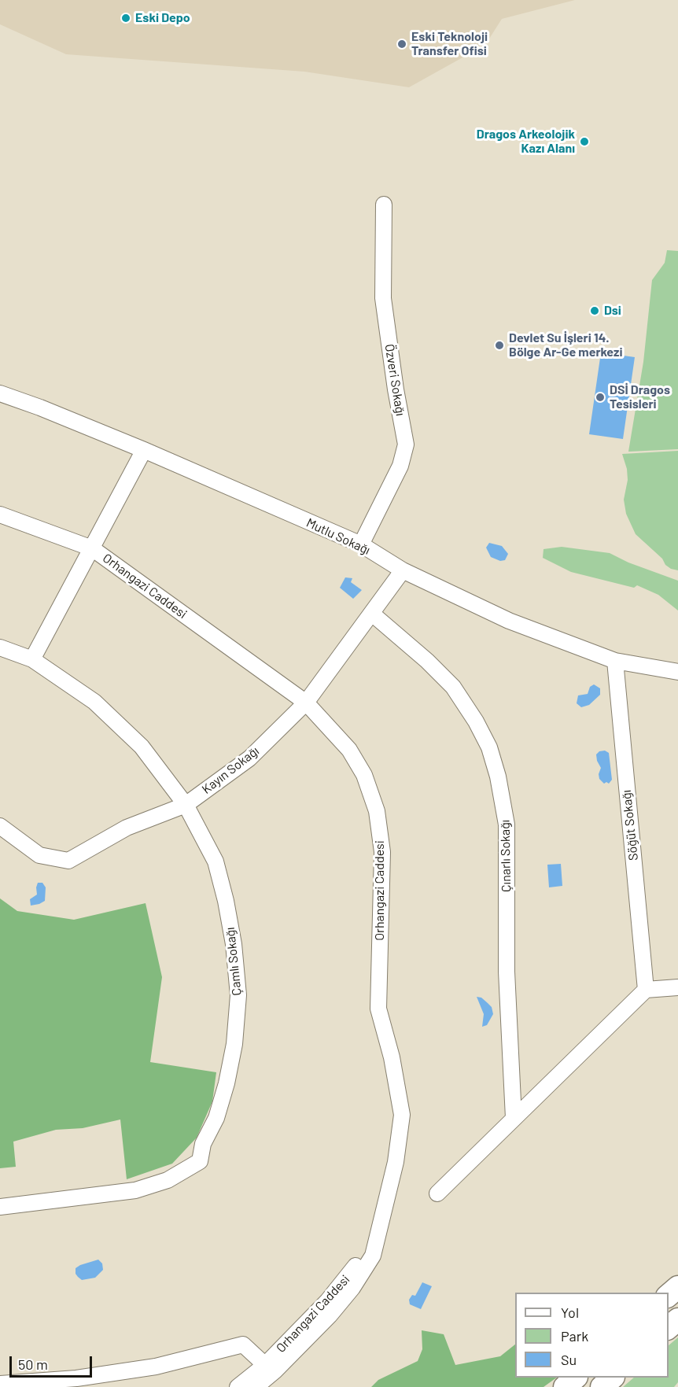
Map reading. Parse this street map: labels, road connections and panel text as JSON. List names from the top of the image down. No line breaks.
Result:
{"streets":{"street":["Özveri Sokağı","Mutlu Sokağı","Orhangazi Caddesi","Kayın Sokağı","Söğüt Sokağı","Çınarlı Sokağı","Çamlı Sokağı"]},"crossings":[["Özveri Sokağı","Mutlu Sokağı"],["Mutlu Sokağı","Kayın Sokağı"],["Mutlu Sokağı","Söğüt Sokağı"],["Orhangazi Caddesi","Kayın Sokağı"],["Kayın Sokağı","Çınarlı Sokağı"],["Kayın Sokağı","Çamlı Sokağı"]],"places":["Eski Depo","Eski Teknoloji Transfer Ofisi","Dragos Arkeolojik Kazı Alanı","Dsi","Devlet Su İşleri 14. Bölge Ar-Ge merkezi","DSİ Dragos Tesisleri"],"legend":["Yol","Park","Su"],"scale_bar":"50 m"}
